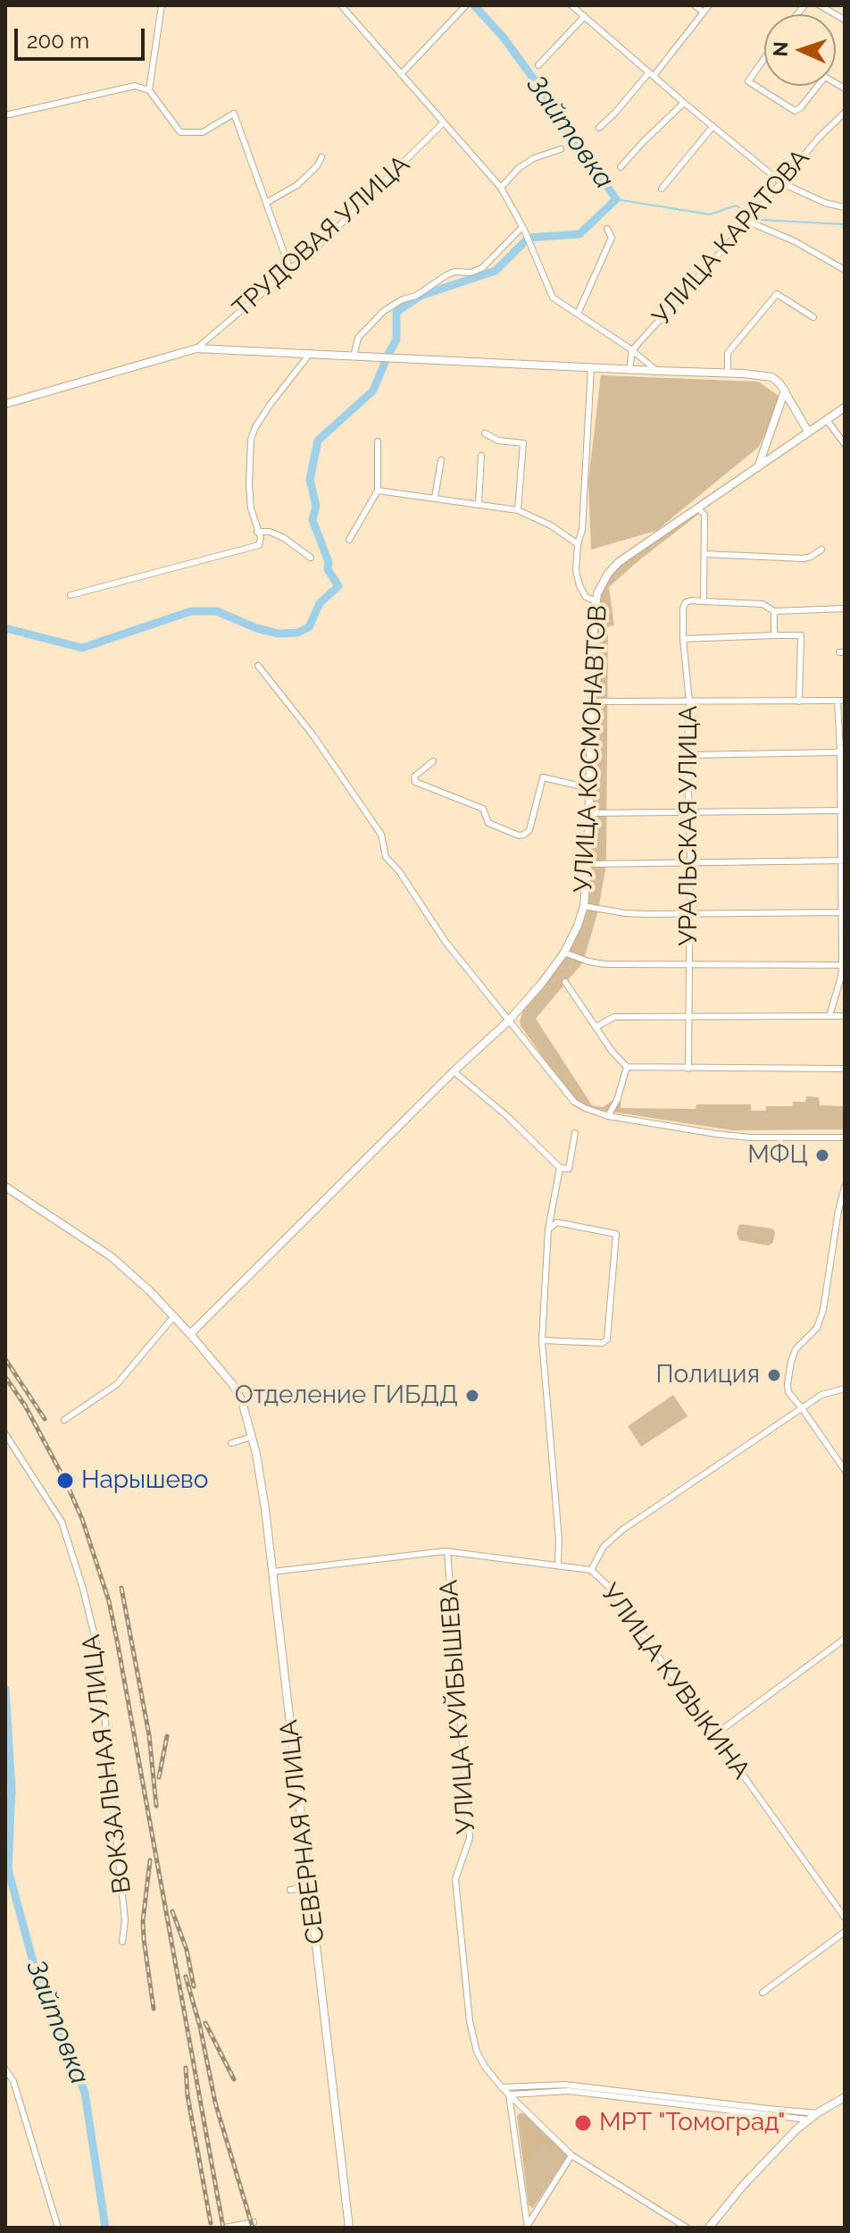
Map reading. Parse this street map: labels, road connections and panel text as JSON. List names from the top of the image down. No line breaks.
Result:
{"streets":{"main road":["УЛИЦА КОСМОНАВТОВ","СЕВЕРНАЯ УЛИЦА"],"street":["ТРУДОВАЯ УЛИЦА","УЛИЦА КАРАТОВА","УРАЛЬСКАЯ УЛИЦА","УЛИЦА КУВЫКИНА","УЛИЦА КУЙБЫШЕВА","ВОКЗАЛЬНАЯ УЛИЦА"]},"crossings":[["УЛИЦА КОСМОНАВТОВ","СЕВЕРНАЯ УЛИЦА"],["УЛИЦА КУВЫКИНА","УЛИЦА КУЙБЫШЕВА"],["УЛИЦА КУВЫКИНА","СЕВЕРНАЯ УЛИЦА"]],"water":["Зайтовка"],"places":["МФЦ","Полиция","Отделение ГИБДД","Нарышево","МРТ \"Томоград\""],"scale_bar":"200 m","north":"left"}
